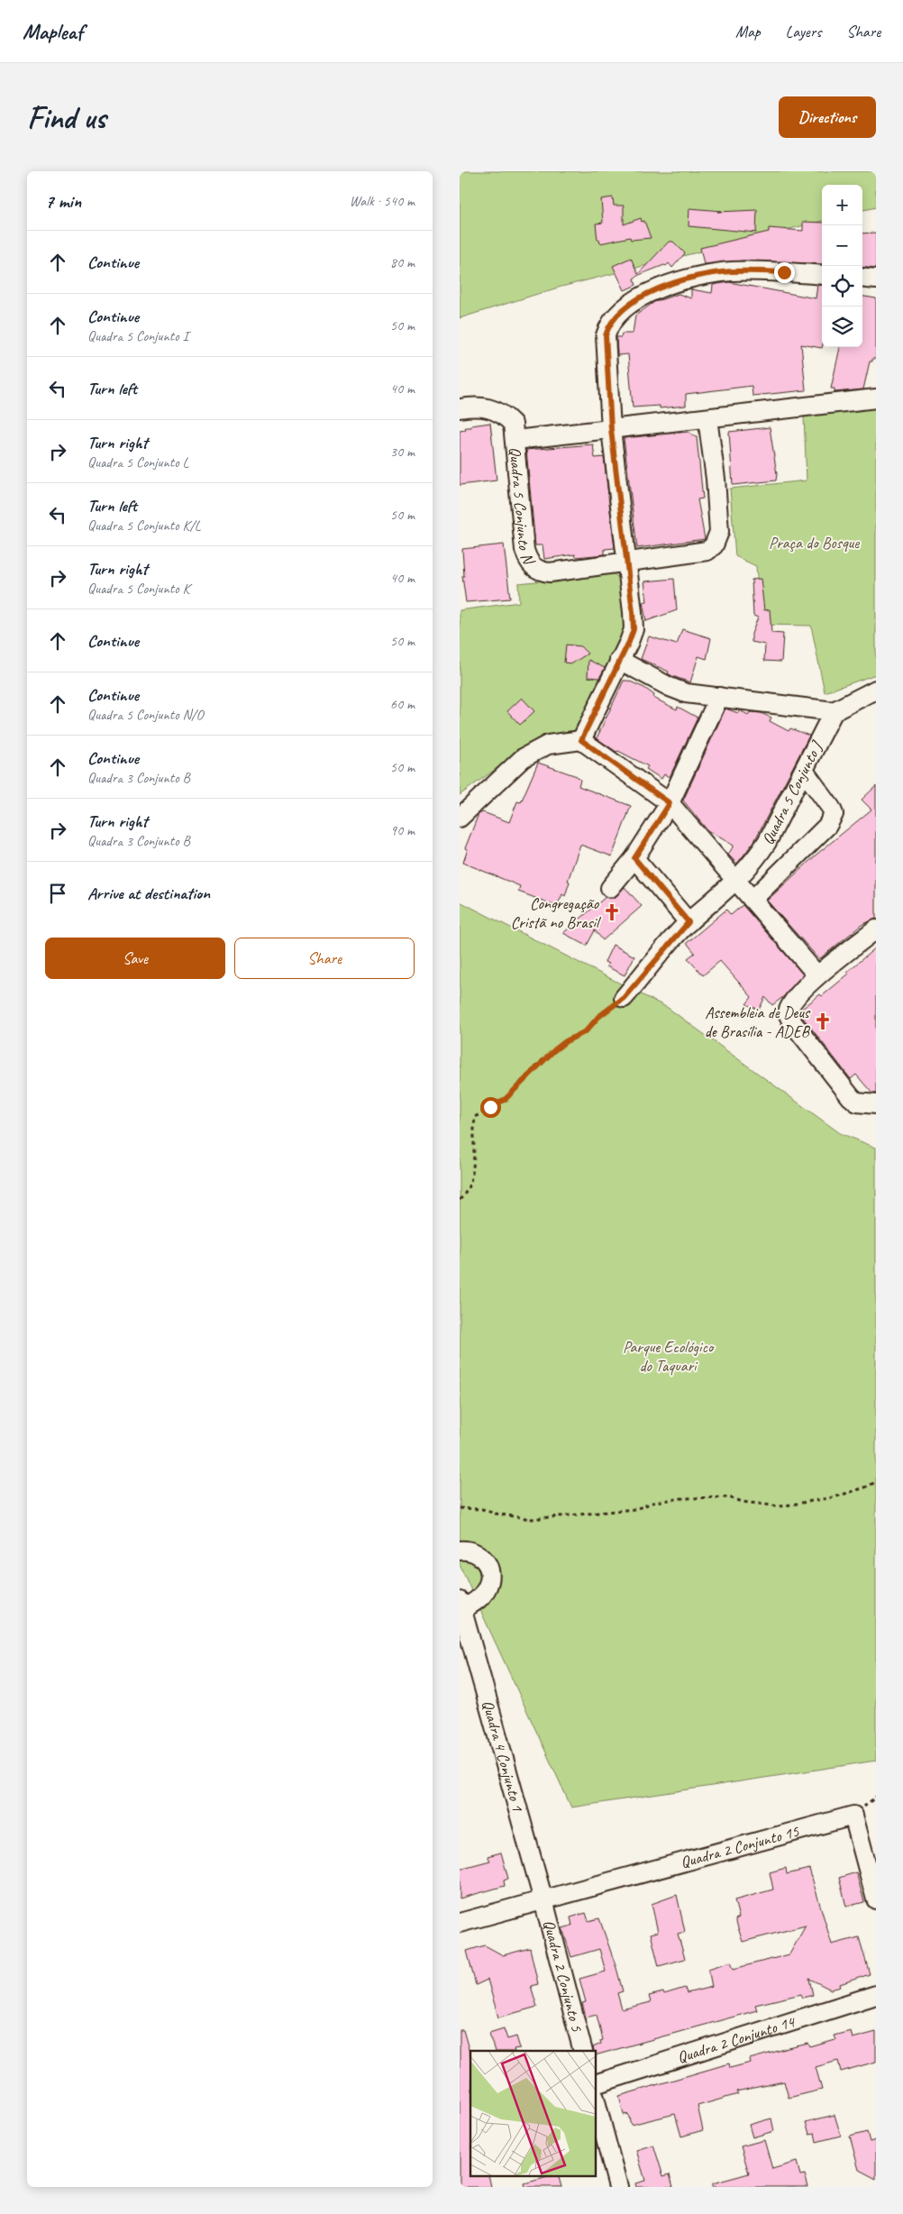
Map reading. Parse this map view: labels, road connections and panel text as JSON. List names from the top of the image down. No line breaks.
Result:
{"streets":{"street":["Quadra 5 Conjunto N","Quadra 5 Conjunto J","Quadra 4 Conjunto 1","Quadra 2 Conjunto 15","Quadra 2 Conjunto 5","Quadra 2 Conjunto 14"]},"crossings":[["Quadra 4 Conjunto 1","Quadra 2 Conjunto 15"],["Quadra 4 Conjunto 1","Quadra 2 Conjunto 5"],["Quadra 2 Conjunto 15","Quadra 2 Conjunto 5"]],"parks":["Praça do Bosque","Parque Ecológico do Taquari"],"places":{"church":["Congregação Cristã no Brasil","Assembleia de Deus de Brasília - ADEB"]},"page":{"header":"Mapleaf","nav":["Map","Layers","Share"],"buttons":["Directions",["Save","Share"]],"title":"Find us","heading":["7 min","Walk · 540 m"],"map_buttons":["+","−"],"list":[["Continue","80 m"],["Continue","Quadra 5 Conjunto I","50 m"],["Turn left","40 m"],["Turn right","Quadra 5 Conjunto L","30 m"],["Turn left","Quadra 5 Conjunto K/L","50 m"],["Turn right","Quadra 5 Conjunto K","40 m"],["Continue","50 m"],["Continue","Quadra 5 Conjunto N/O","60 m"],["Continue","Quadra 3 Conjunto B","50 m"],["Turn right","Quadra 3 Conjunto B","90 m"],"Arrive at destination"]}}
